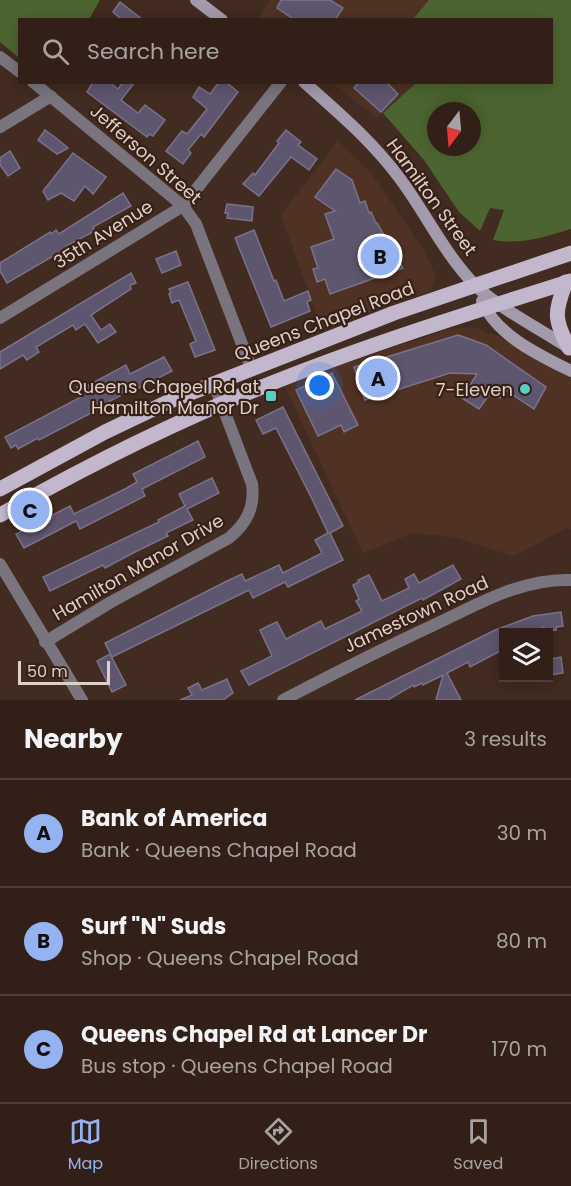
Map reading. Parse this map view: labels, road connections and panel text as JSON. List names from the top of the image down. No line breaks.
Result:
{"streets":{"main road":["Hamilton Street","Queens Chapel Road"],"street":["Jefferson Street","35th Avenue","Hamilton Manor Drive","Jamestown Road"]},"crossings":[["Jefferson Street","35th Avenue"],["Jefferson Street","Queens Chapel Road"],["Hamilton Street","Queens Chapel Road"],["Queens Chapel Road","Hamilton Manor Drive"]],"places":{"other":["7-Eleven"],"transit":["Queens Chapel Rd at Hamilton Manor Dr"]},"scale_bar":"50 m","north":"bottom","page":{"search":"Search here","pins":["B","A","C"],"scale":"50 m","heading":["Nearby","3 results"],"list":[{"mark":"A","name":"Bank of America","note":"Bank · Queens Chapel Road","value":"30 m"},{"mark":"B","name":"Surf \"N\" Suds","note":"Shop · Queens Chapel Road","value":"80 m"},{"mark":"C","name":"Queens Chapel Rd at Lancer Dr","note":"Bus stop · Queens Chapel Road","value":"170 m"}],"nav":["Map","Directions","Saved"]}}
